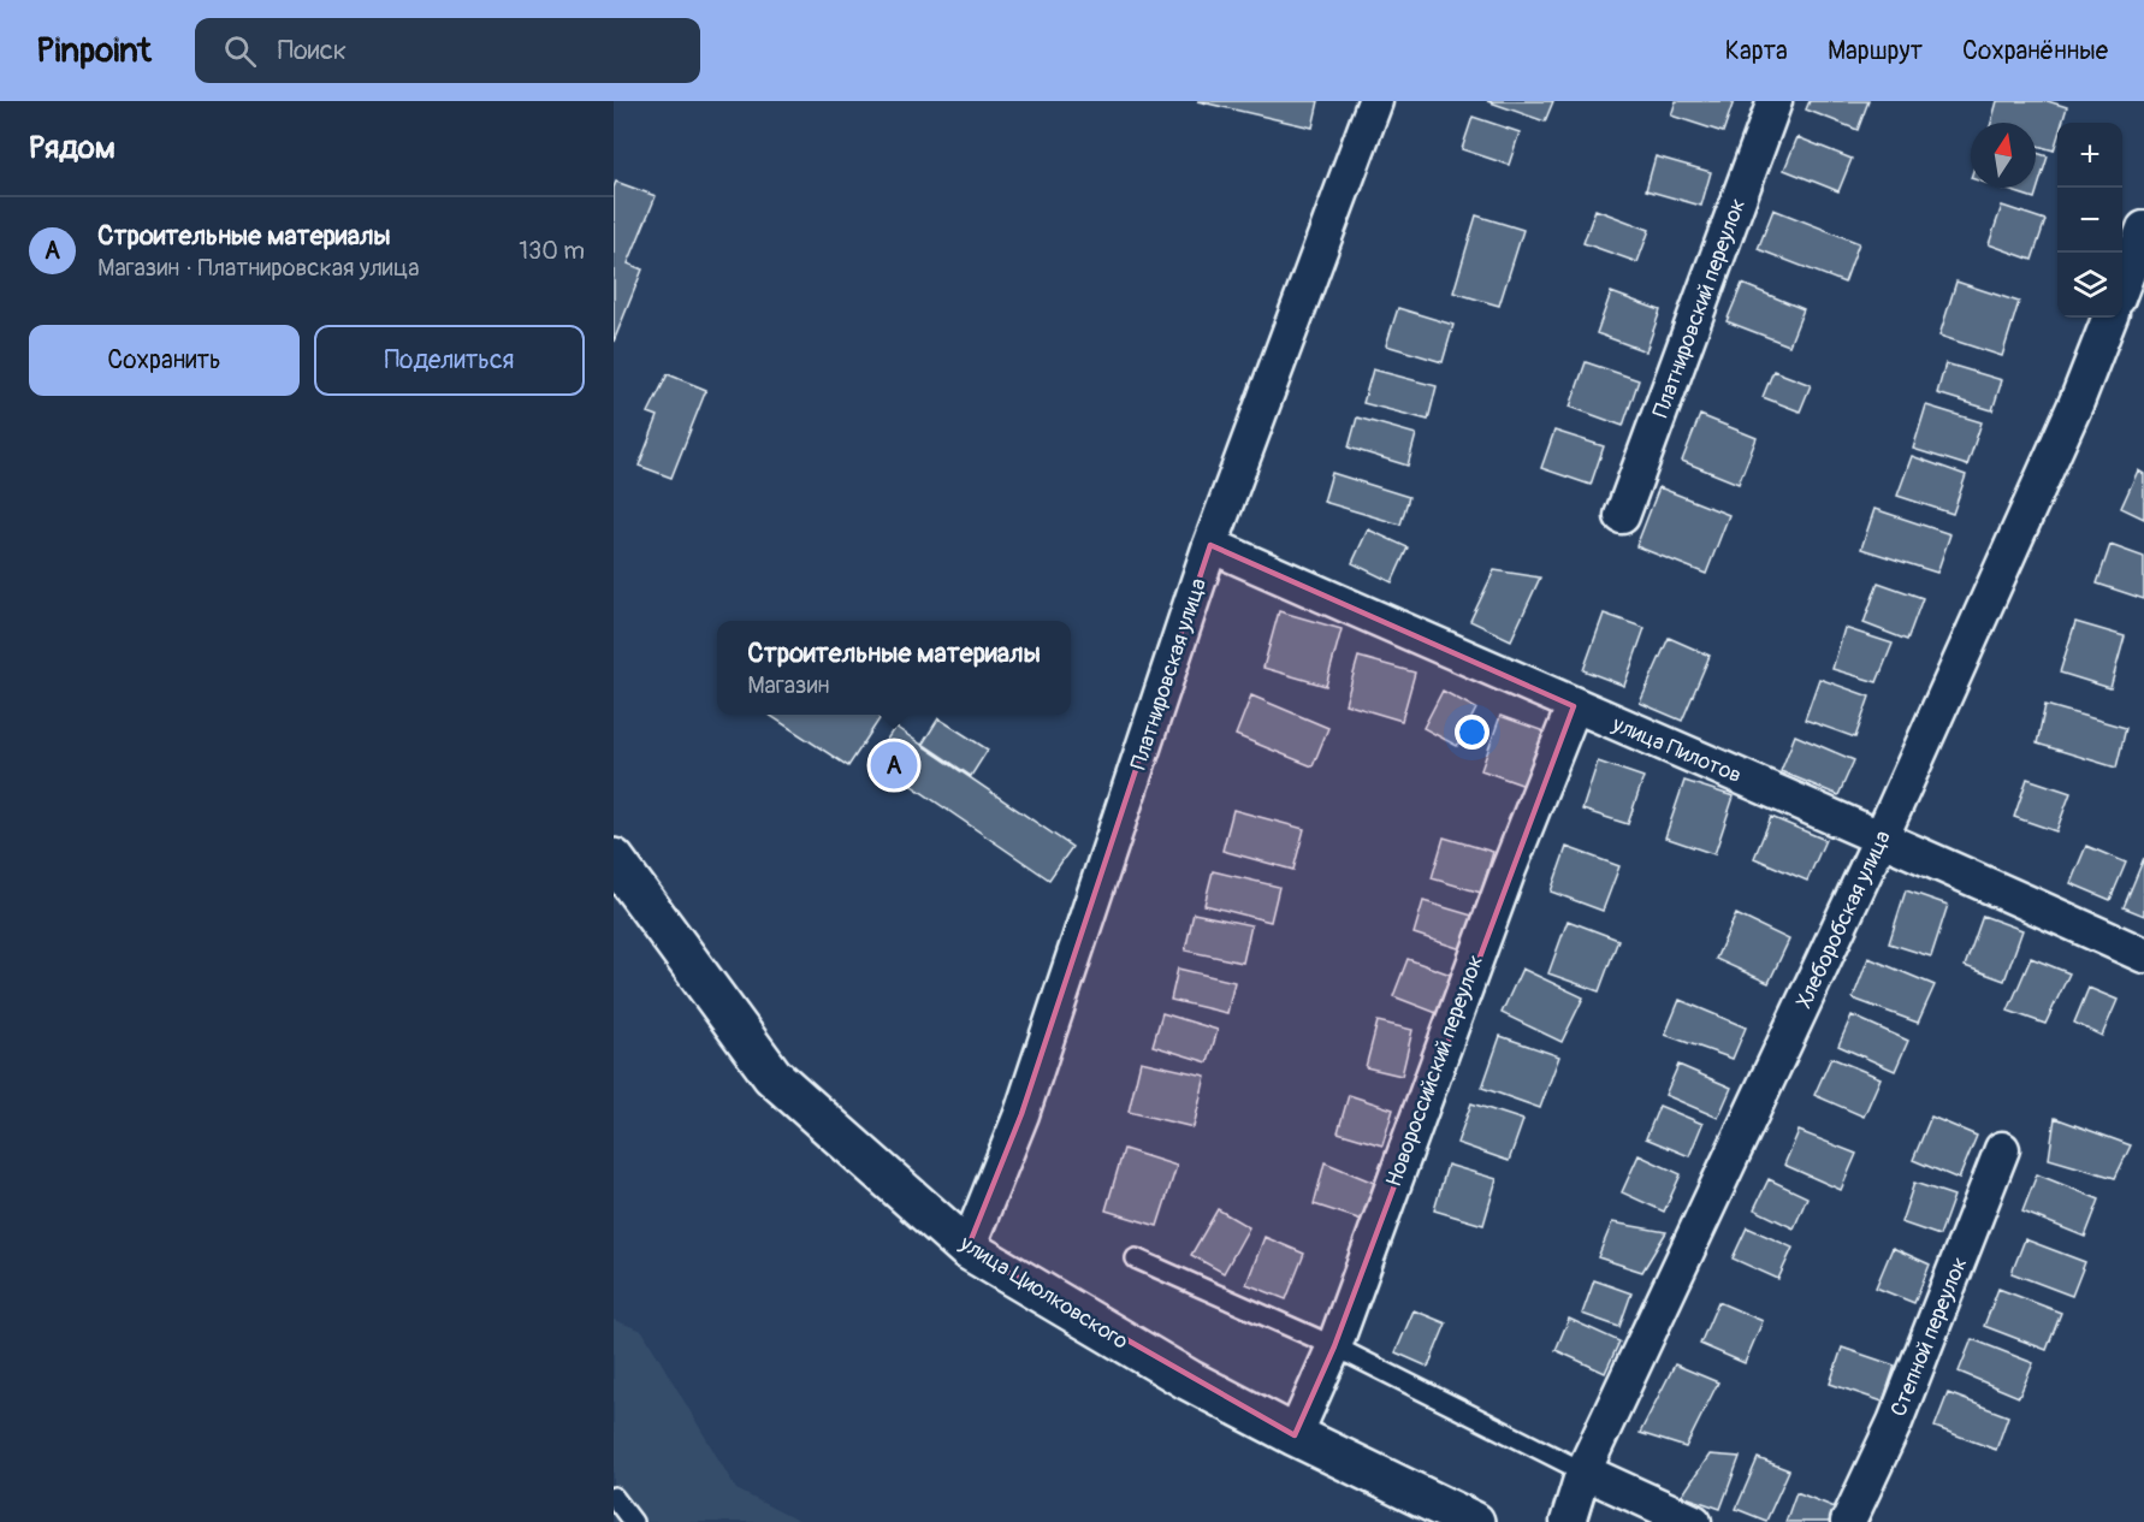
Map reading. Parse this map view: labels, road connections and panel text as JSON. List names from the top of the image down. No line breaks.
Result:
{"streets":{"main road":["улица Циолковского"],"street":["Платнировский переулок","Платнировская улица","улица Пилотов","Хлеборобская улица","Новороссийский переулок","Степной переулок"]},"crossings":[["Платнировская улица","улица Пилотов"],["Платнировская улица","улица Циолковского"],["улица Пилотов","Хлеборобская улица"],["улица Пилотов","Новороссийский переулок"],["Новороссийский переулок","улица Циолковского"]],"north":"top","page":{"header":"Pinpoint","search":"Поиск","nav":["Карта","Маршрут","Сохранённые"],"heading":"Рядом","map_buttons":["+","−"],"list":[{"mark":"A","name":"Строительные материалы","note":"Магазин · Платнировская улица","value":"130 m"}],"buttons":["Сохранить","Поделиться"],"popup":["Строительные материалы","Магазин"],"pins":"A"}}
